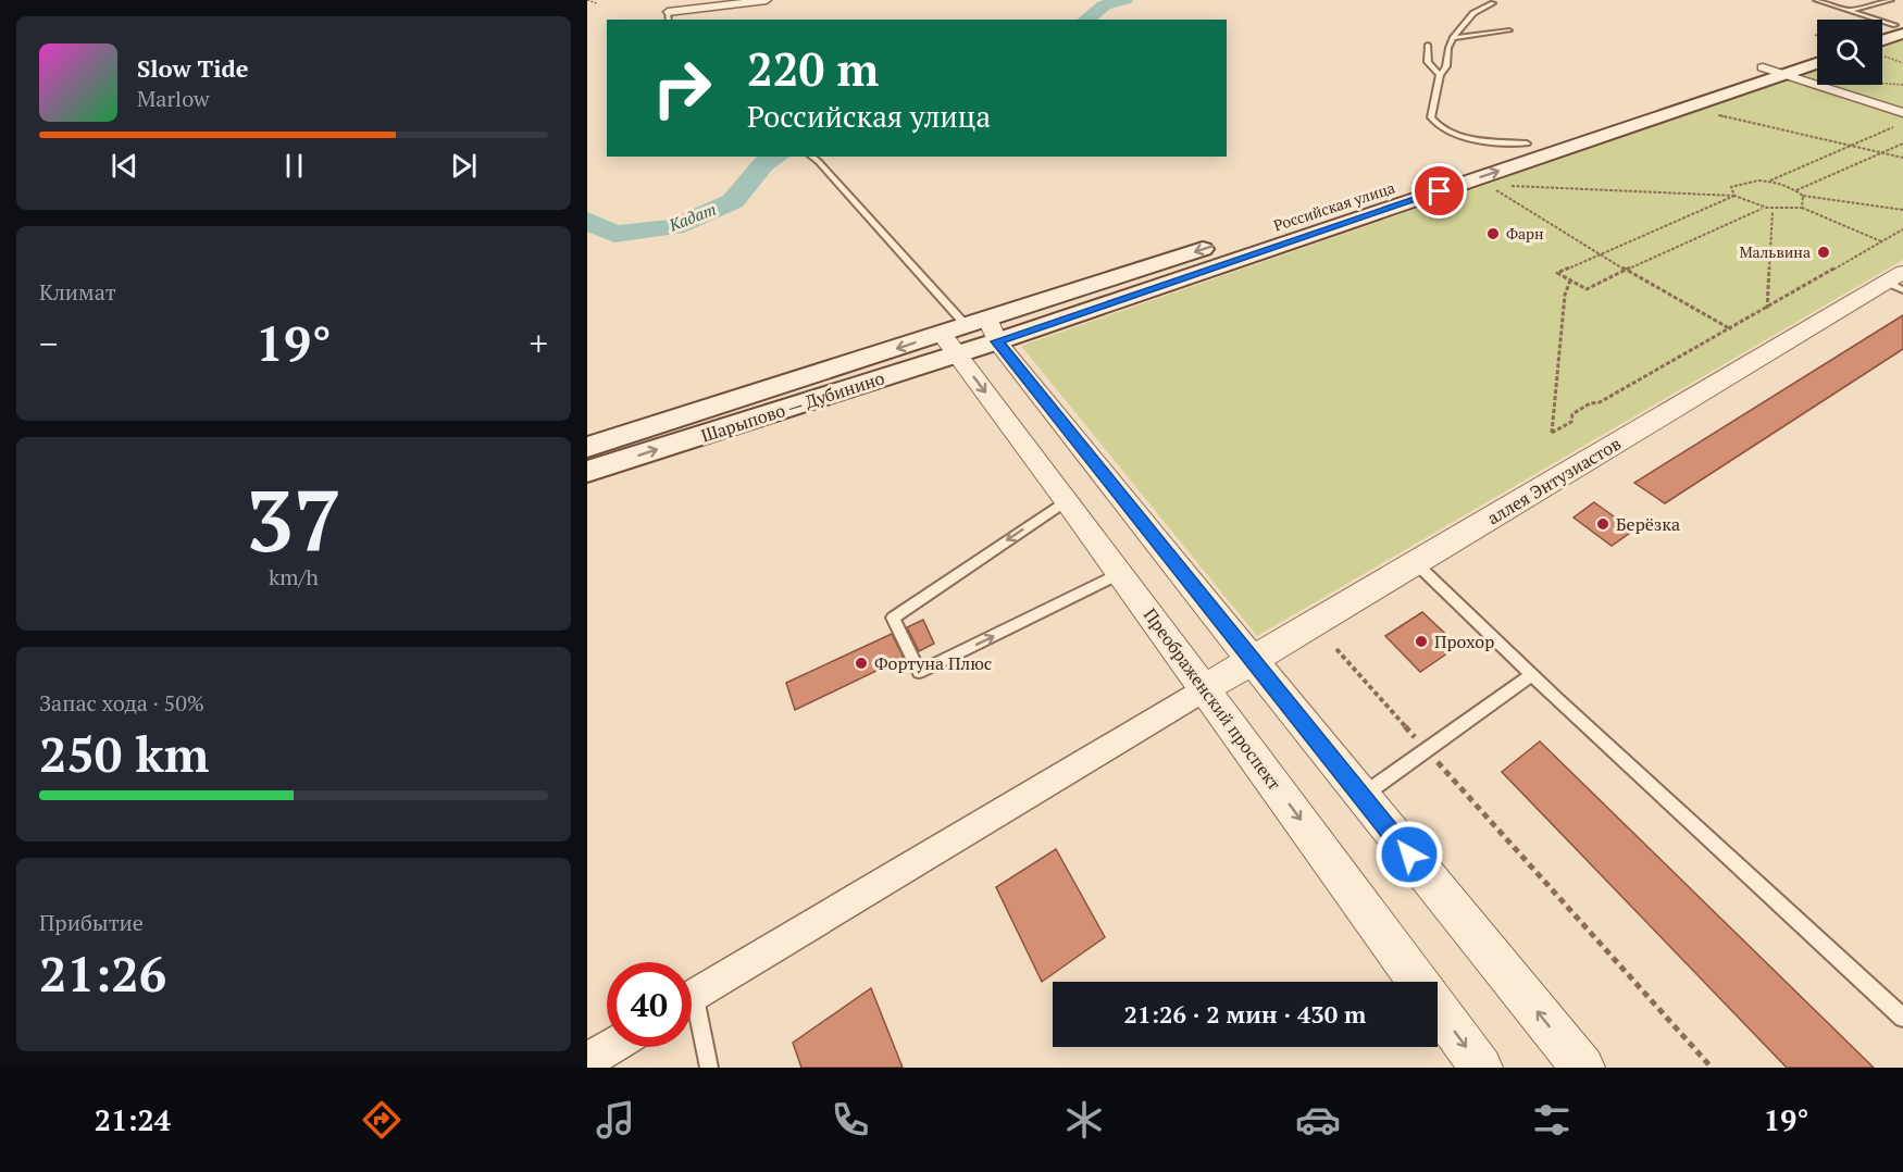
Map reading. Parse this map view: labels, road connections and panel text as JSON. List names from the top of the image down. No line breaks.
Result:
{"streets":{"main road":["Российская улица","Шарыпово — Дубинино"],"street":["аллея Энтузиастов","Преображенский проспект"]},"crossings":[["Российская улица","Шарыпово — Дубинино"],["Российская улица","Преображенский проспект"],["Шарыпово — Дубинино","Преображенский проспект"],["аллея Энтузиастов","Преображенский проспект"]],"water":["Кадат"],"places":["Фарн","Мальвина","Берёзка","Прохор","Фортуна Плюс"],"page":{"turn":["220 m","Российская улица"],"song":["Slow Tide","Marlow"],"tile":["Климат",["37","km/h"],["Запас хода · 50%","250 km"],["Прибытие","21:26"]],"heat":["−","19°","+"],"limit":"40","trip":"21:26 · 2 мин · 430 m","tabs":["21:24","19°"]}}
